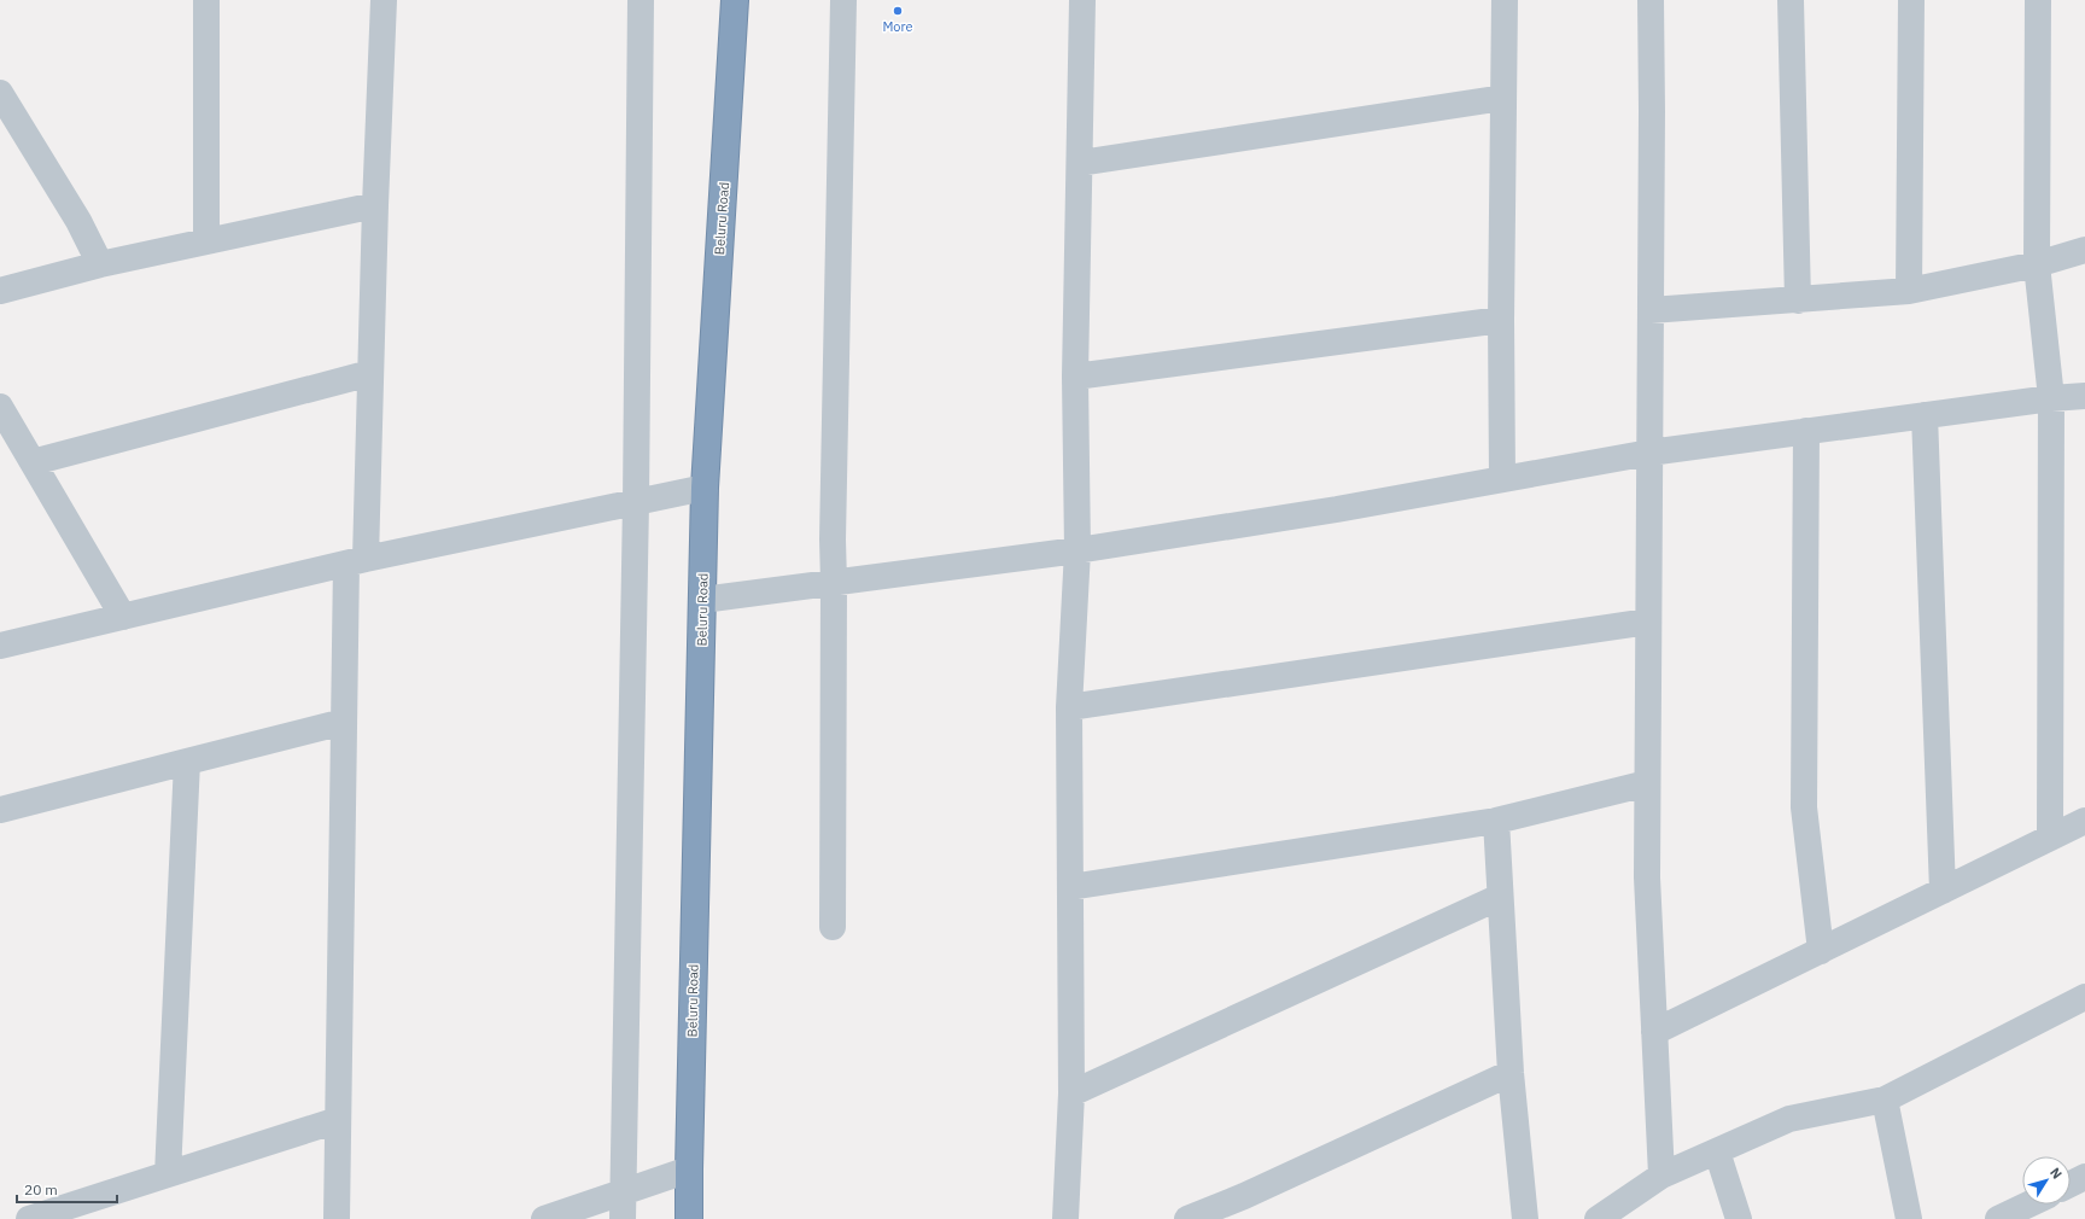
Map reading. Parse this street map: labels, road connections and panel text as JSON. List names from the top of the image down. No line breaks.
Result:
{"streets":{"highway":["Beluru Road"]},"places":["More"],"scale_bar":"20 m","north":"top right"}
